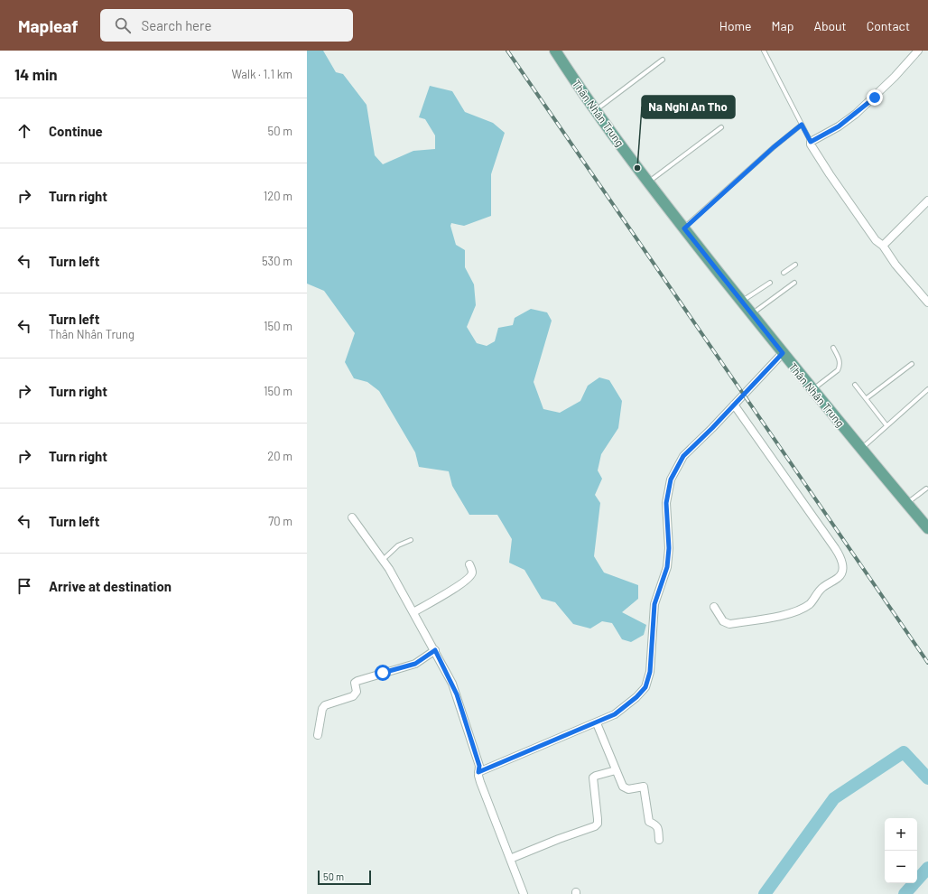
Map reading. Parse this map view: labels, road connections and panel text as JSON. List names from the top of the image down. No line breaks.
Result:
{"streets":{"main road":["Thân Nhân Trung"]},"places":["Na Nghi An Tho"],"scale_bar":"50 m","page":{"header":"Mapleaf","search":"Search here","nav":["Home","Map","About","Contact"],"heading":["14 min","Walk · 1.1 km"],"list":[["Continue","50 m"],["Turn right","120 m"],["Turn left","530 m"],["Turn left","Thân Nhân Trung","150 m"],["Turn right","150 m"],["Turn right","20 m"],["Turn left","70 m"],"Arrive at destination"],"map_buttons":["+","−"],"scale":"50 m"}}
